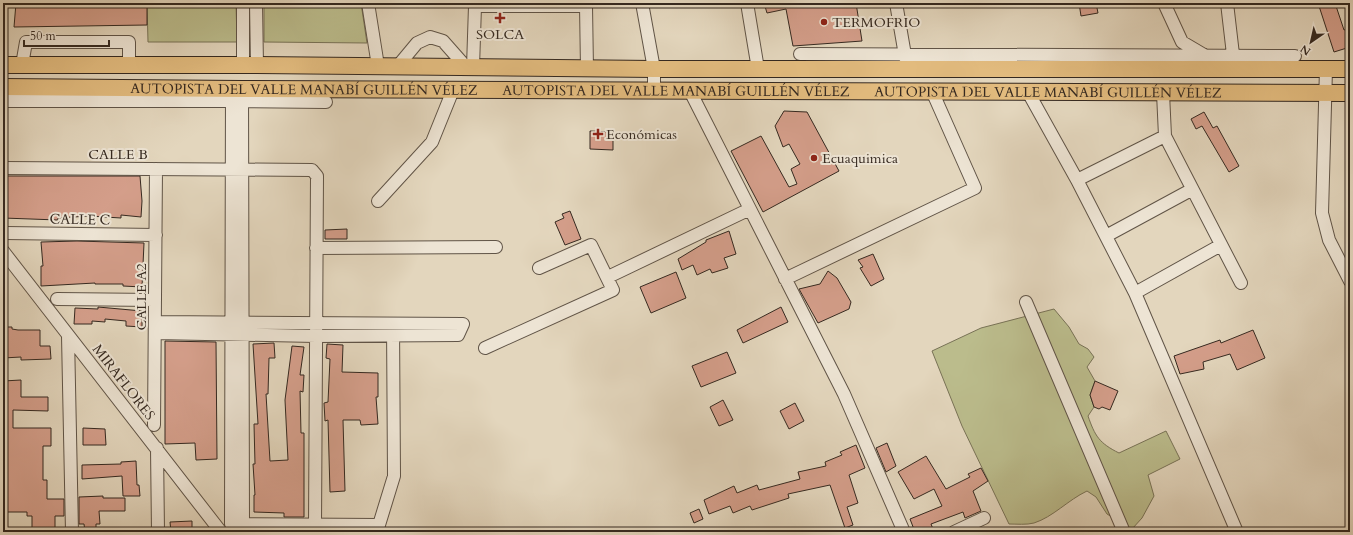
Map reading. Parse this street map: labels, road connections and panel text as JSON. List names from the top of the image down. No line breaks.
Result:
{"streets":{"main road":["AUTOPISTA DEL VALLE MANABÍ GUILLÉN VÉLEZ"],"street":["CALLE B","CALLE C","CALLE A2","MIRAFLORES"]},"crossings":[["CALLE B","CALLE A2"],["CALLE C","CALLE A2"]],"places":{"health":["SOLCA","Económicas"],"other":["TERMOFRIO","Ecuaquimica"]},"scale_bar":"50 m","north":"bottom left"}
